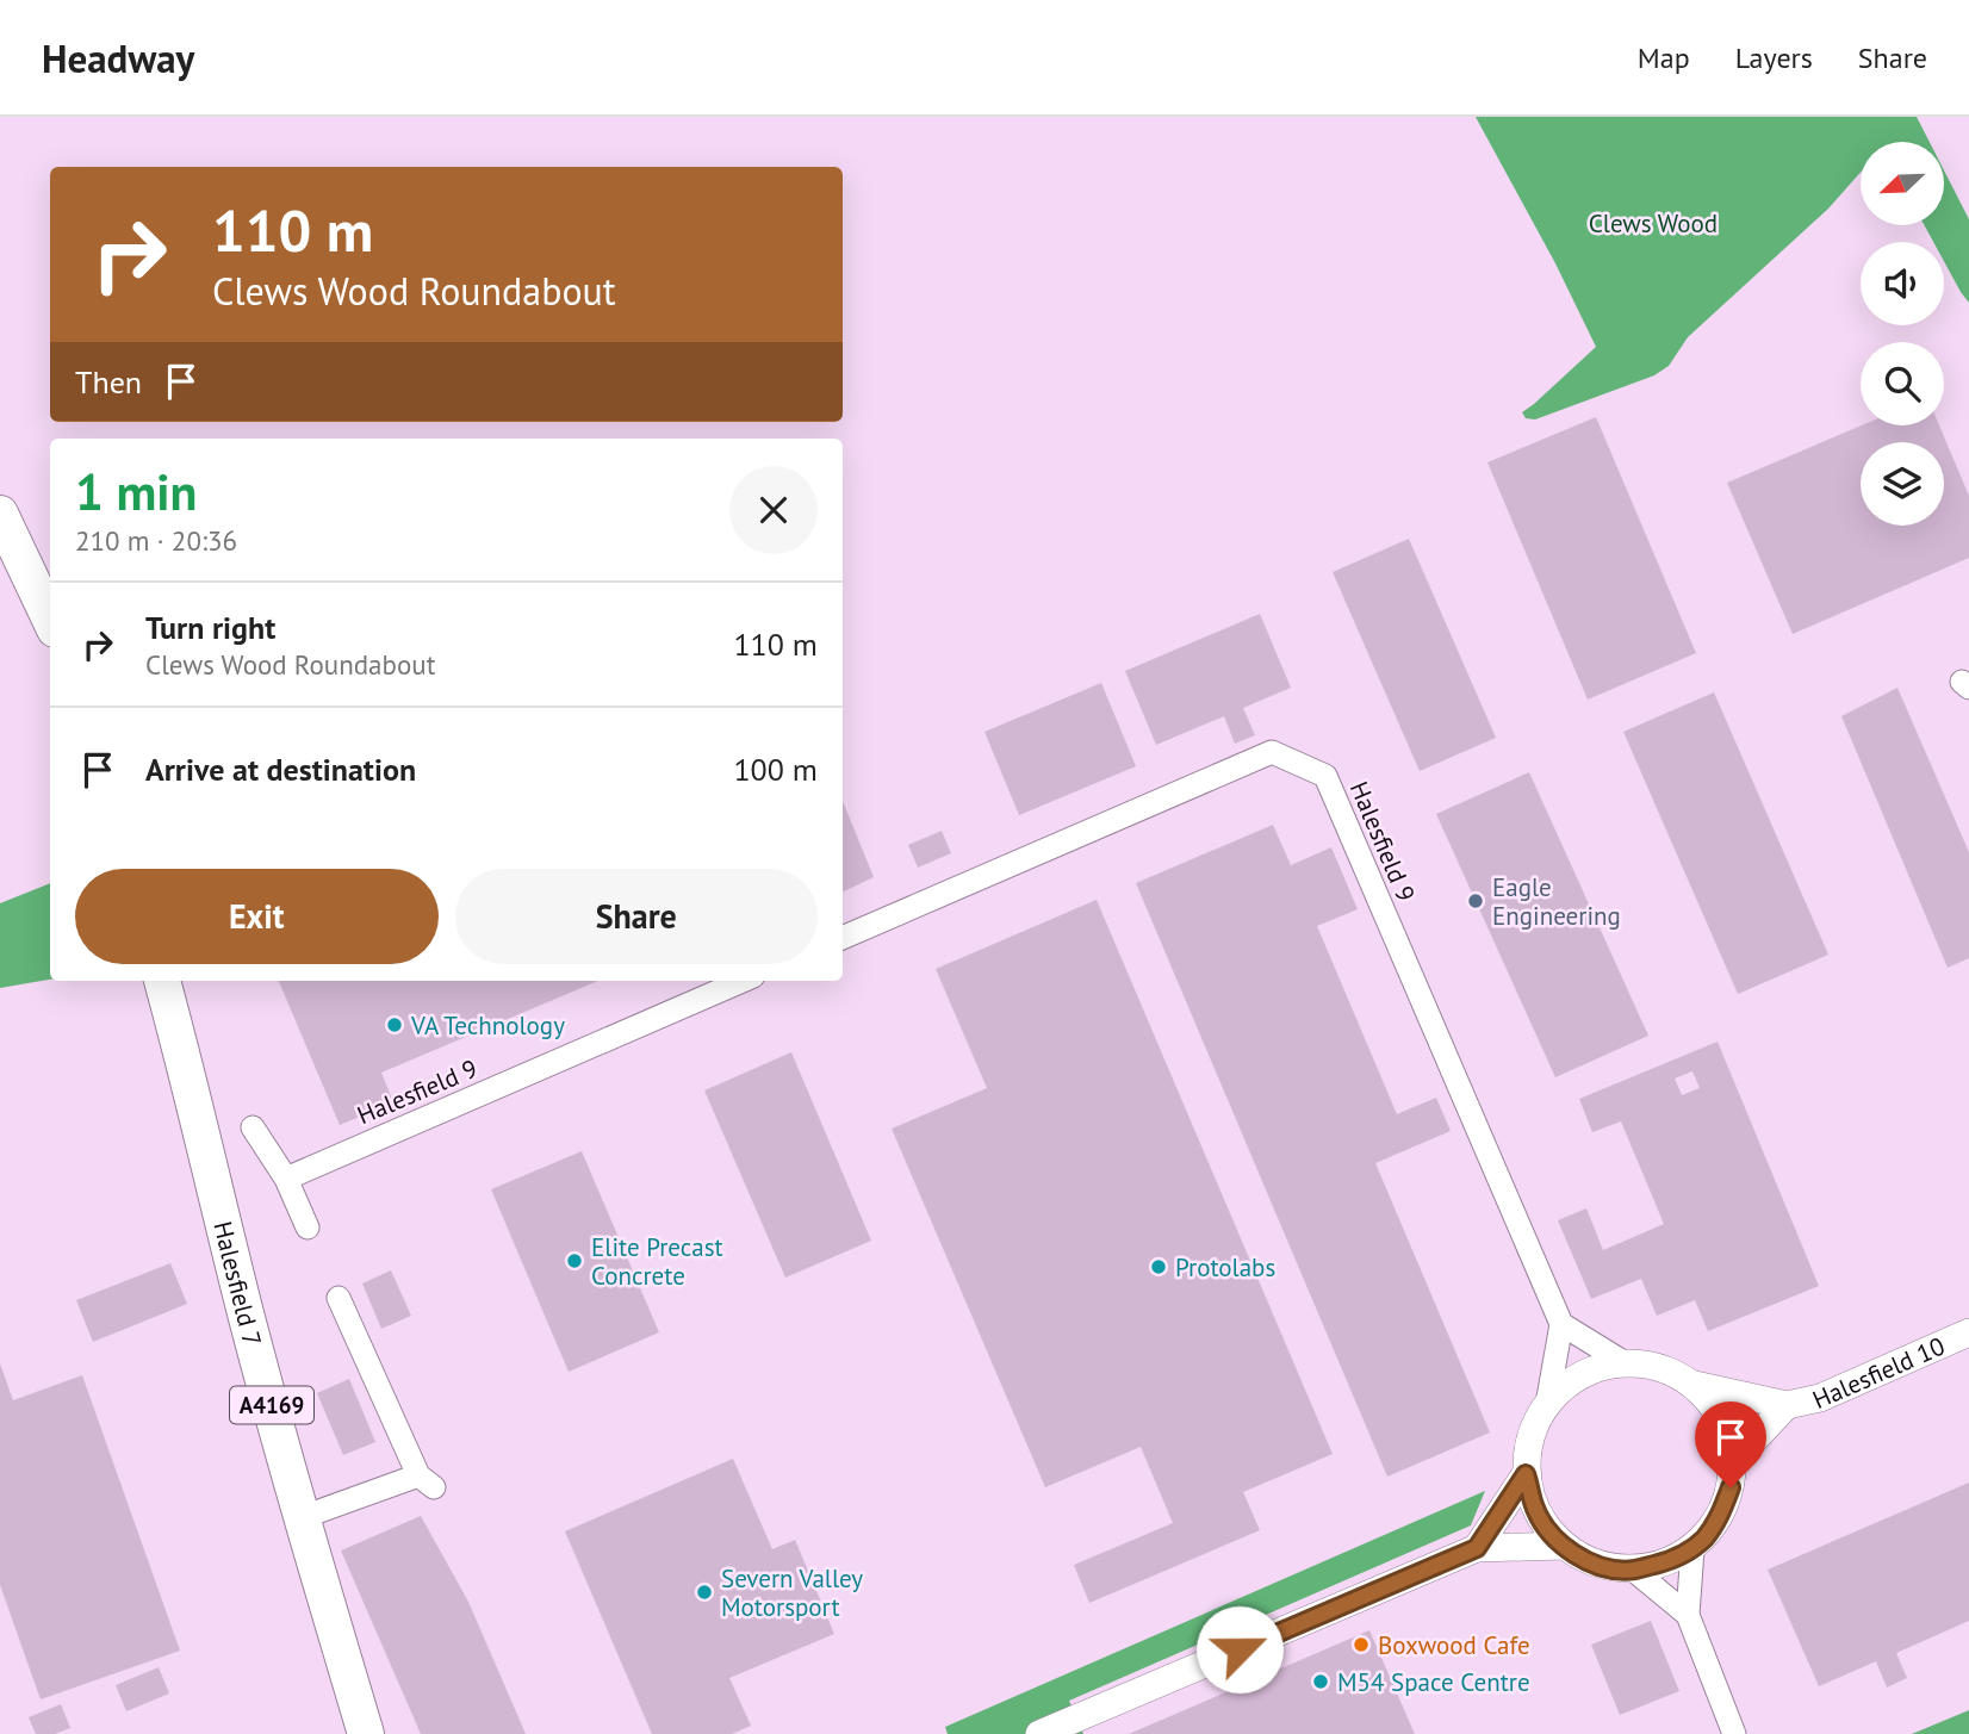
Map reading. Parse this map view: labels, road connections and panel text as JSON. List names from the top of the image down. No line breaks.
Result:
{"streets":{"main road":["Halesfield 7","A4169"],"street":["Halesfield 9","Halesfield 10"]},"parks":["Clews Wood"],"places":["Eagle Engineering","VA Technology","Elite Precast Concrete","Protolabs","Severn Valley Motorsport","Boxwood Cafe","M54 Space Centre"],"north":"bottom left","page":{"header":"Headway","nav":["Map","Layers","Share"],"turn":["110 m","Clews Wood Roundabout"],"then":"Then","heading":["1 min","210 m · 20:36"],"list":[{"name":"Turn right","note":"Clews Wood Roundabout","value":"110 m"},{"name":"Arrive at destination","value":"100 m"}],"buttons":["Exit","Share"]}}
